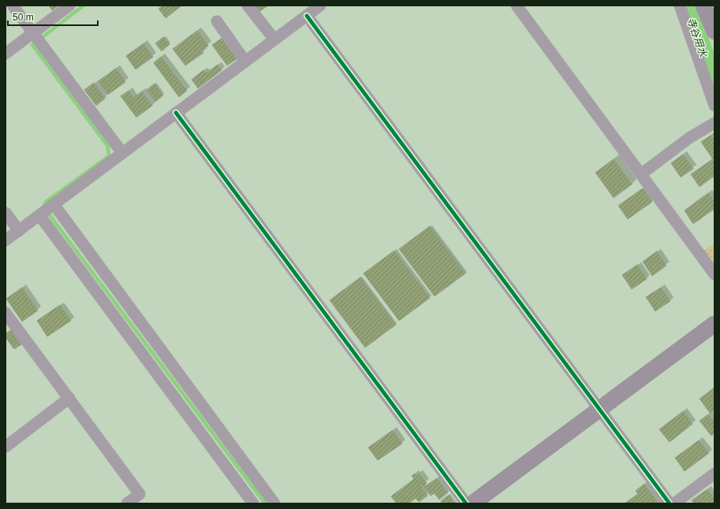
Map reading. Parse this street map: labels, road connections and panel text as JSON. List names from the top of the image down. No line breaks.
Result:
{"water":["寺谷用水"],"scale_bar":"50 m"}
